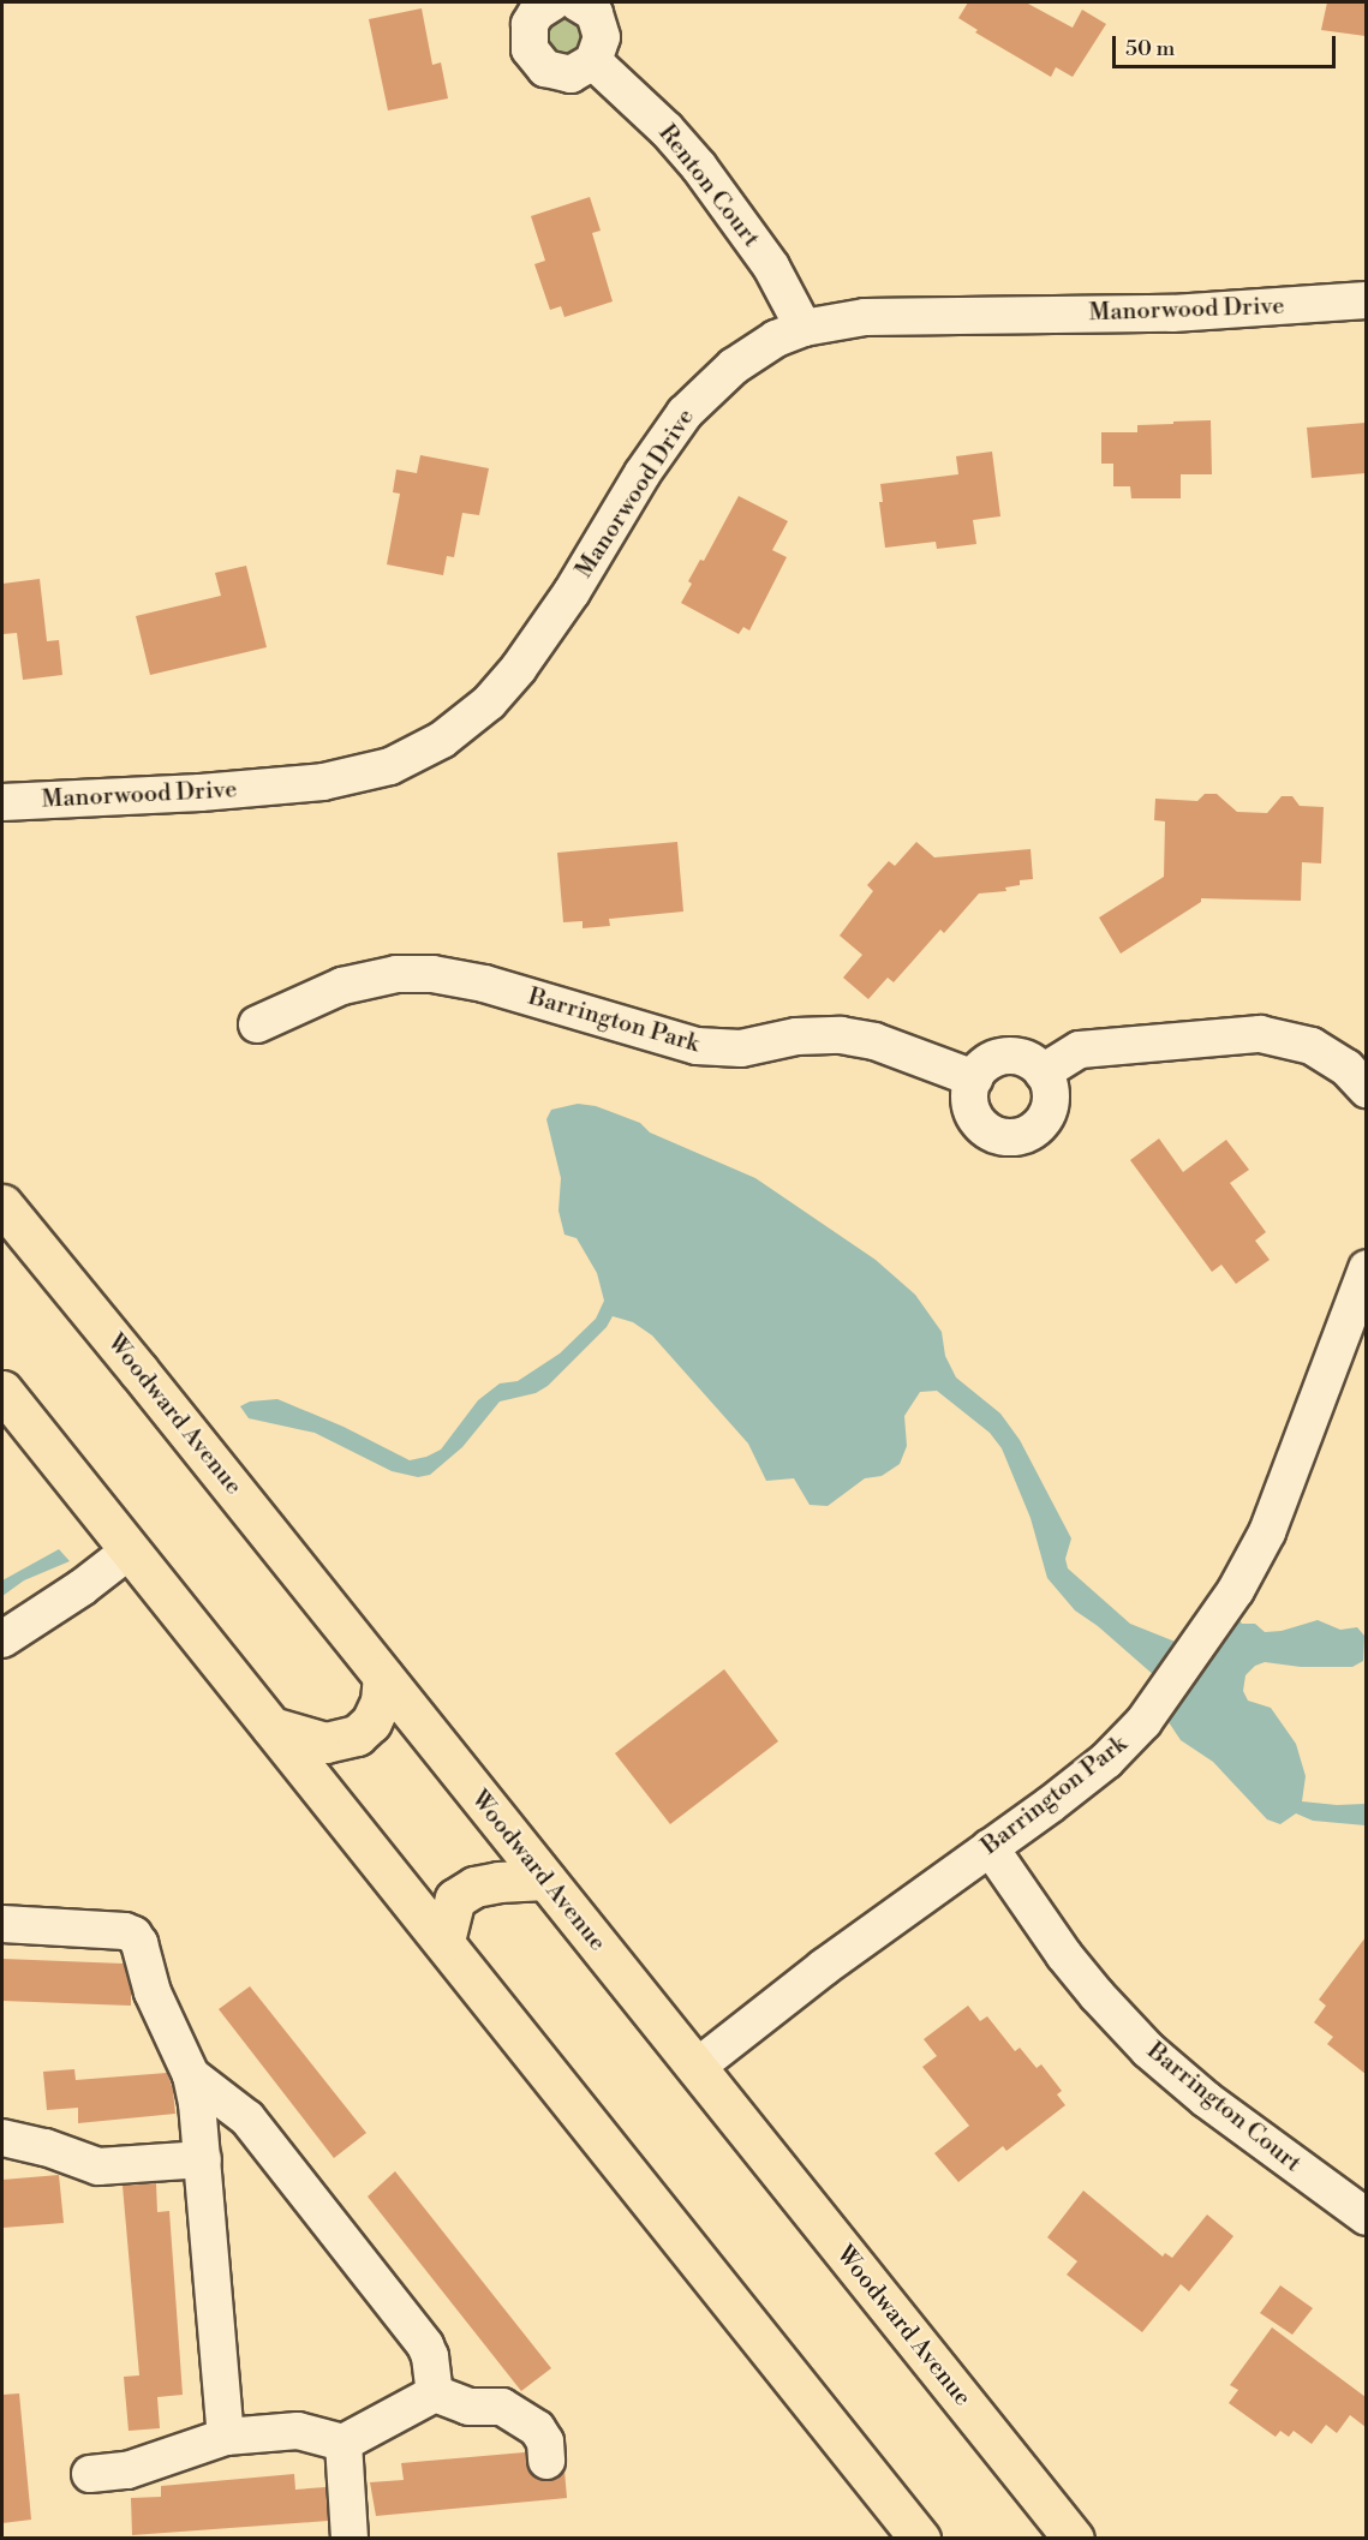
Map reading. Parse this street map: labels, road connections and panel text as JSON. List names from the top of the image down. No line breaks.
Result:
{"streets":{"main road":["Woodward Avenue"],"street":["Renton Court","Manorwood Drive","Barrington Park","Barrington Court"]},"crossings":[["Renton Court","Manorwood Drive"],["Barrington Park","Woodward Avenue"],["Barrington Park","Barrington Court"]],"scale_bar":"50 m"}
